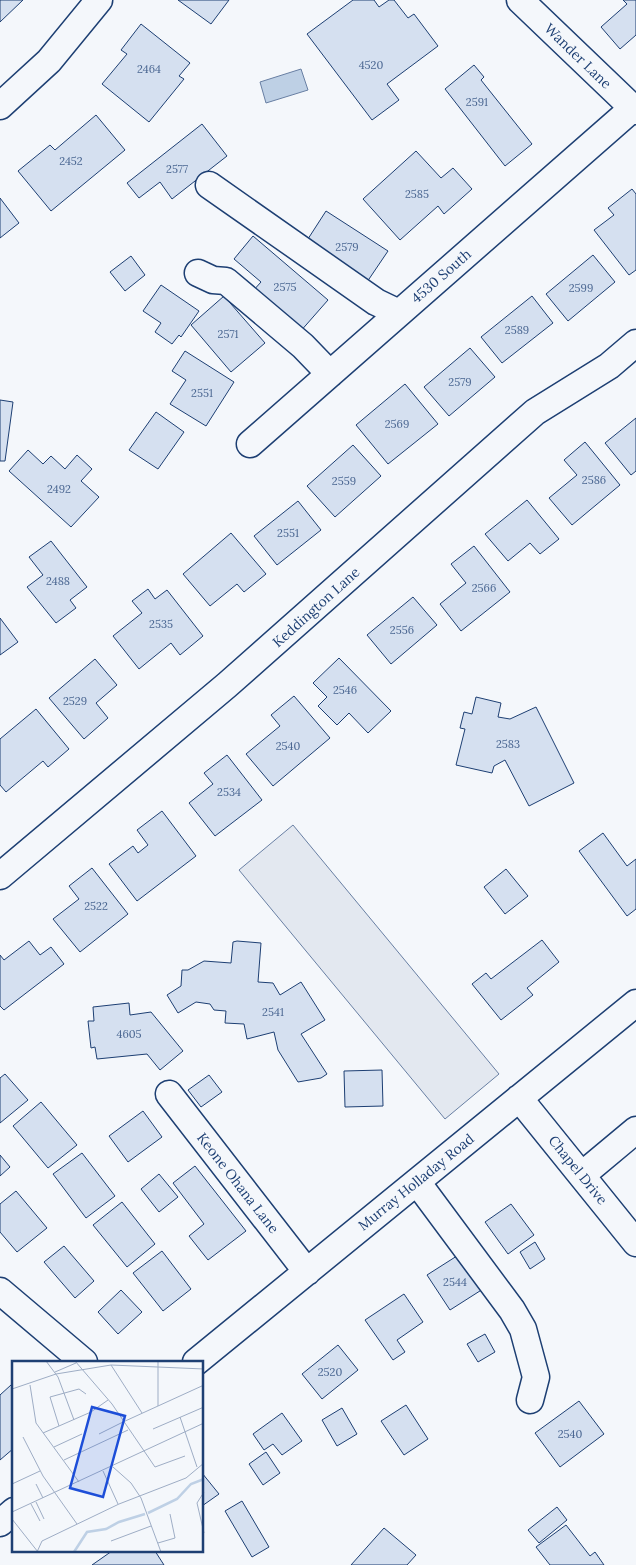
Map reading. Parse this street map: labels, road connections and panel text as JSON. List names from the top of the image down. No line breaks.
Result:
{"streets":{"street":["Wander Lane","4530 South","Keddington Lane","Chapel Drive","Murray Holladay Road","Keone Ohana Lane"]},"crossings":[["Wander Lane","4530 South"],["Chapel Drive","Murray Holladay Road"],["Murray Holladay Road","Keone Ohana Lane"]],"house_numbers":["4520","2464","2591","2452","2577","2585","2579","2575","2599","2589","2571","2579","2551","2569","2586","2559","2492","2551","2488","2566","2535","2556","2546","2529","2583","2540","2534","2522","2541","4605","2544","2520","2540"]}
